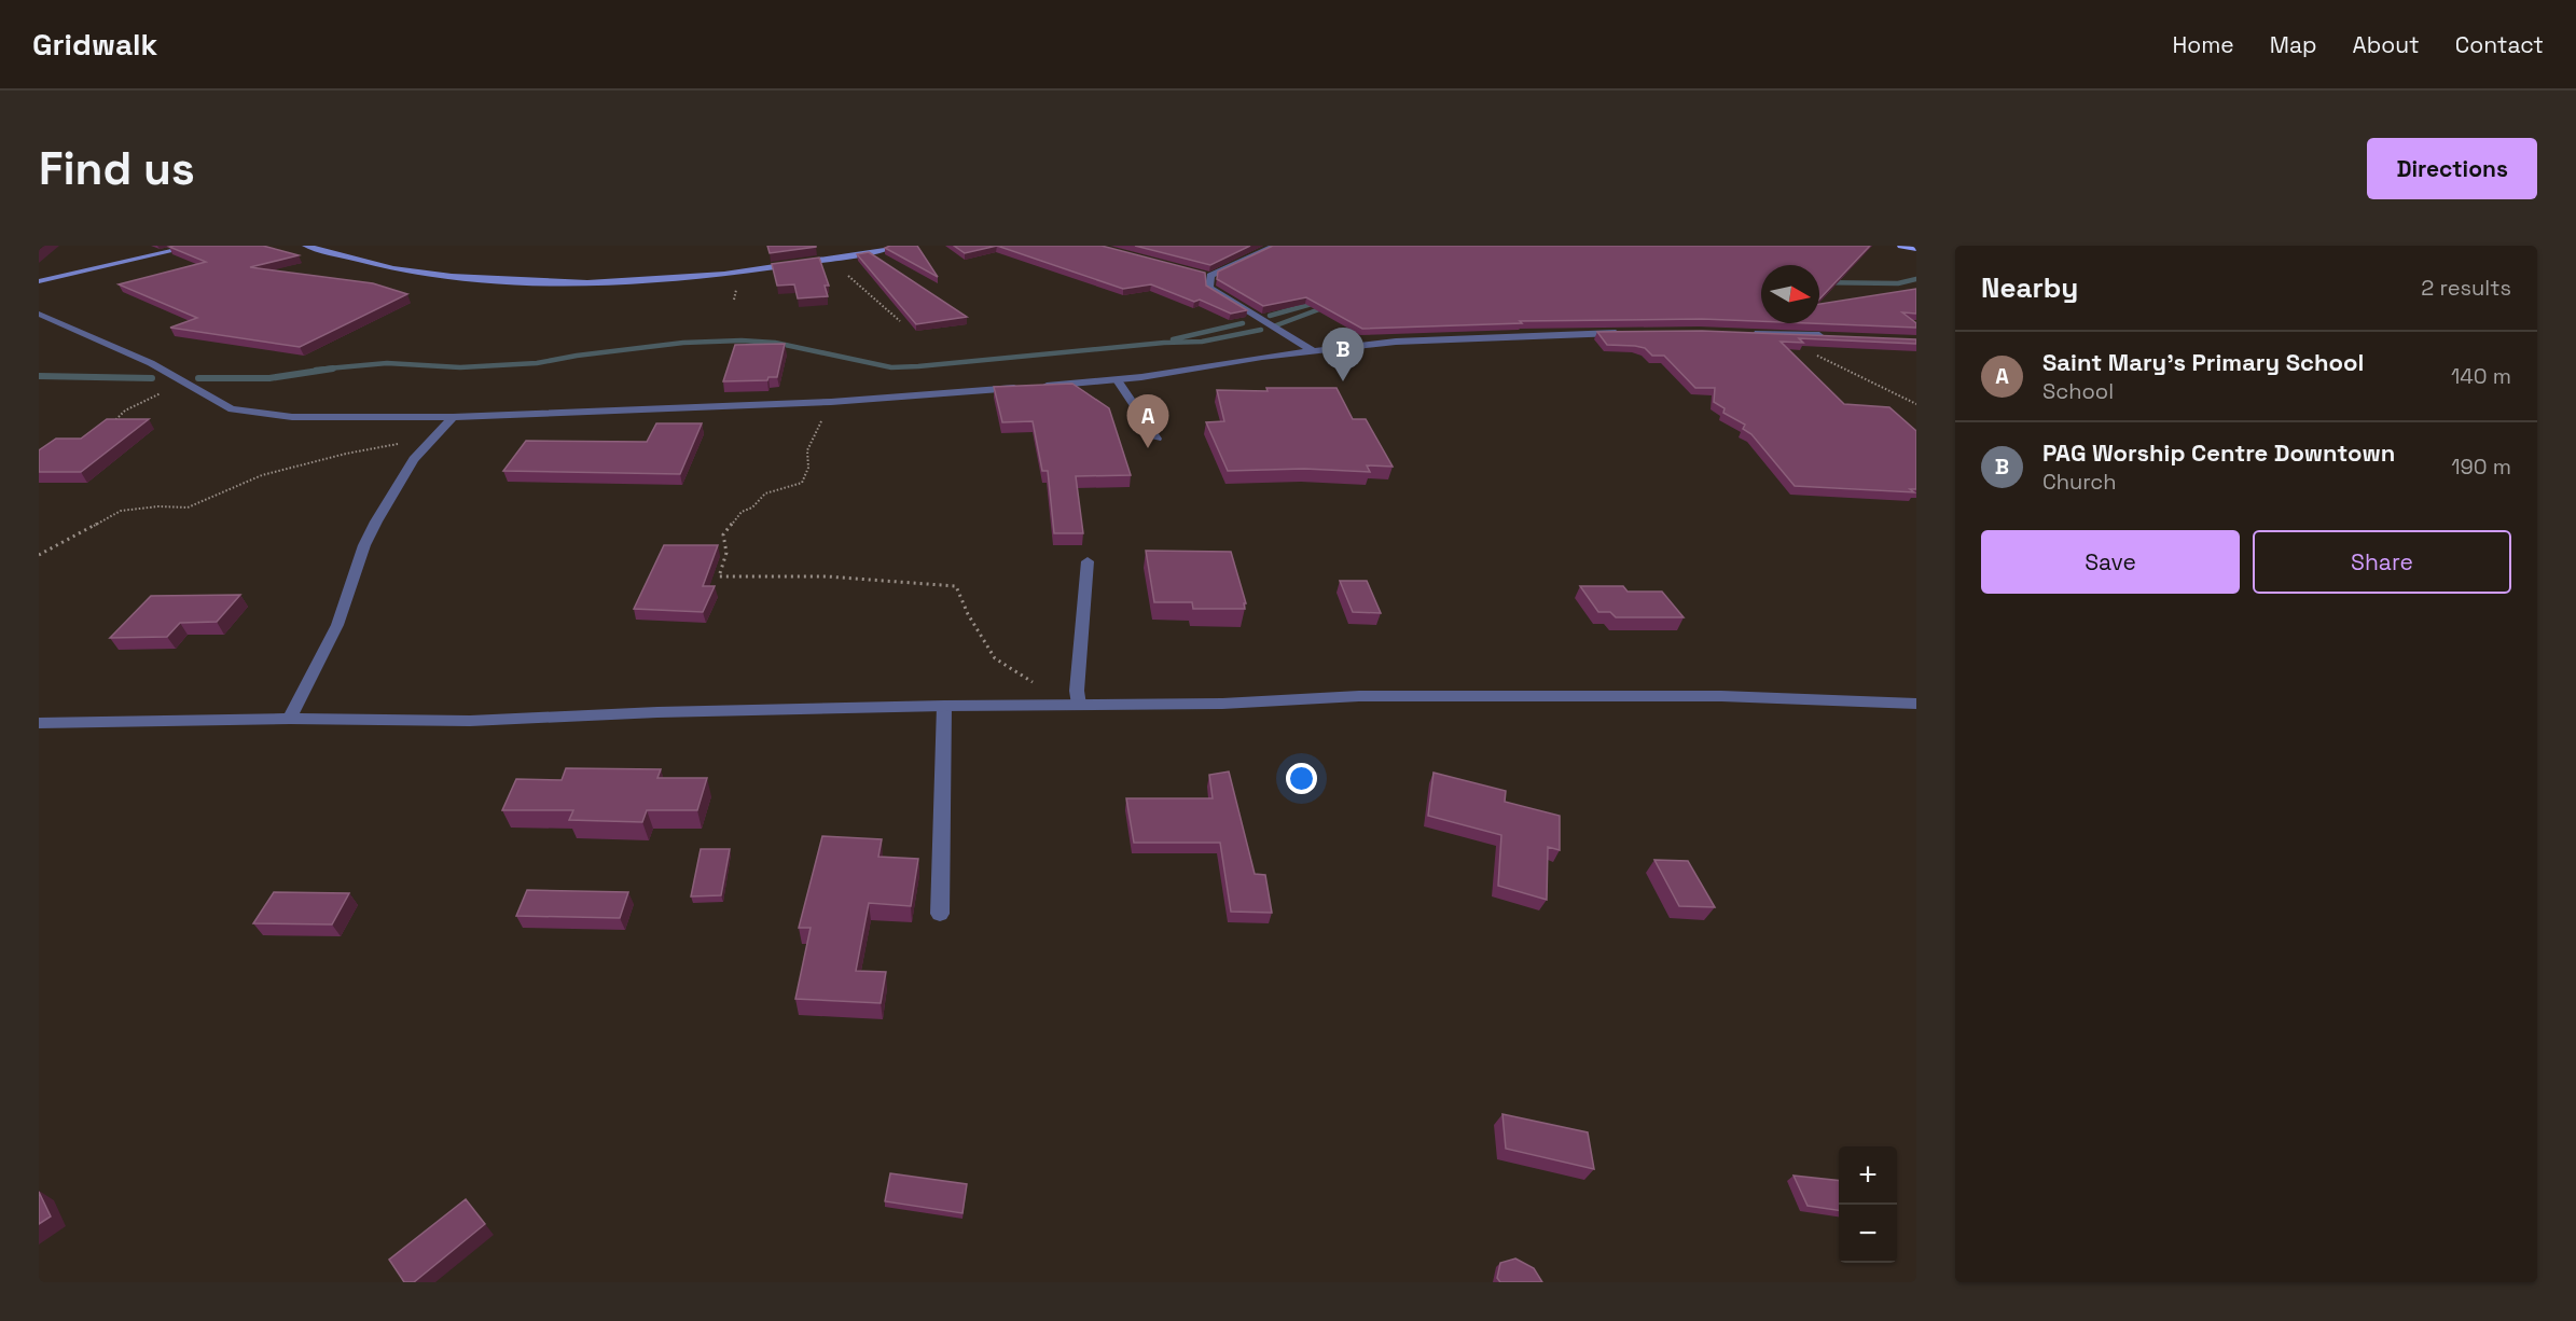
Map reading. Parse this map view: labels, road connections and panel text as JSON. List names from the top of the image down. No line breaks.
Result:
{"north":"right","page":{"header":"Gridwalk","nav":["Home","Map","About","Contact"],"buttons":["Directions",["Save","Share"]],"title":"Find us","heading":["Nearby","2 results"],"pins":["B","A"],"list":[{"mark":"A","name":"Saint Mary's Primary School","note":"School","value":"140 m"},{"mark":"B","name":"PAG Worship Centre Downtown","note":"Church","value":"190 m"}],"map_buttons":["+","−"]}}
